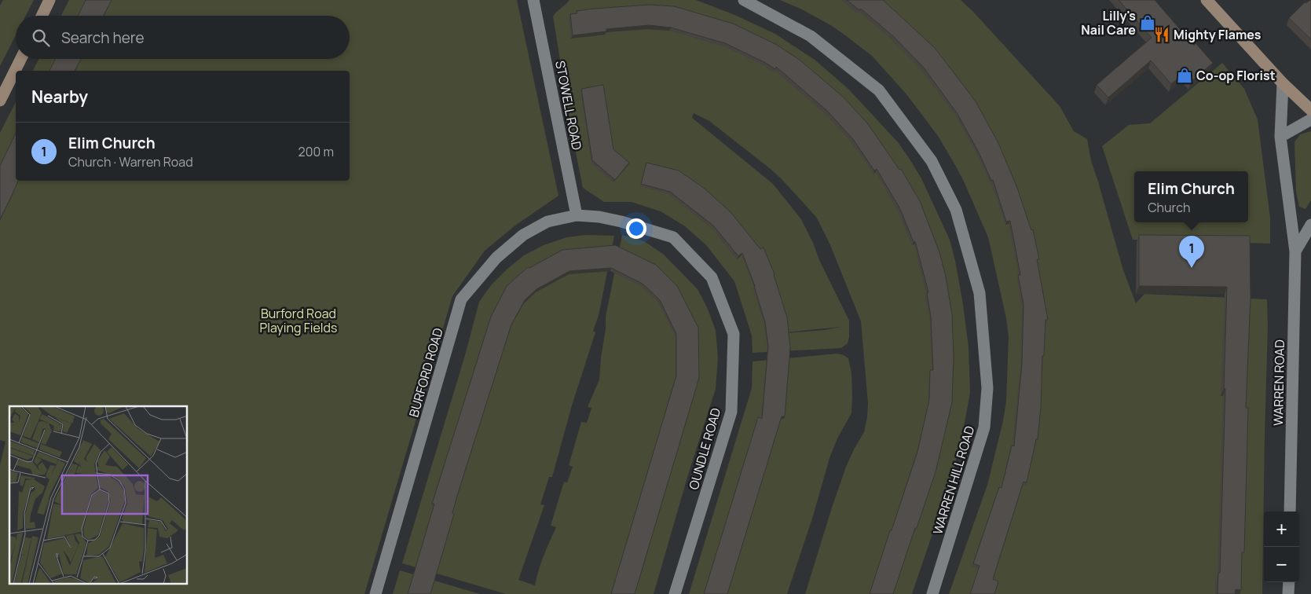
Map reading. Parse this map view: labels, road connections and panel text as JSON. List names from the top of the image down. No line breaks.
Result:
{"streets":{"street":["STOWELL ROAD","BURFORD ROAD","WARREN ROAD","OUNDLE ROAD","WARREN HILL ROAD"]},"crossings":[["STOWELL ROAD","BURFORD ROAD"],["STOWELL ROAD","OUNDLE ROAD"],["BURFORD ROAD","OUNDLE ROAD"]],"parks":["Burford Road Playing Fields"],"places":{"shop":["Lilly's Nail Care","Co-op Florist"],"restaurant":["Mighty Flames"]},"page":{"search":"Search here","heading":"Nearby","list":[{"mark":"1","name":"Elim Church","note":"Church · Warren Road","value":"200 m"}],"popup":["Elim Church","Church"],"pins":"1","map_buttons":["+","−"]}}
